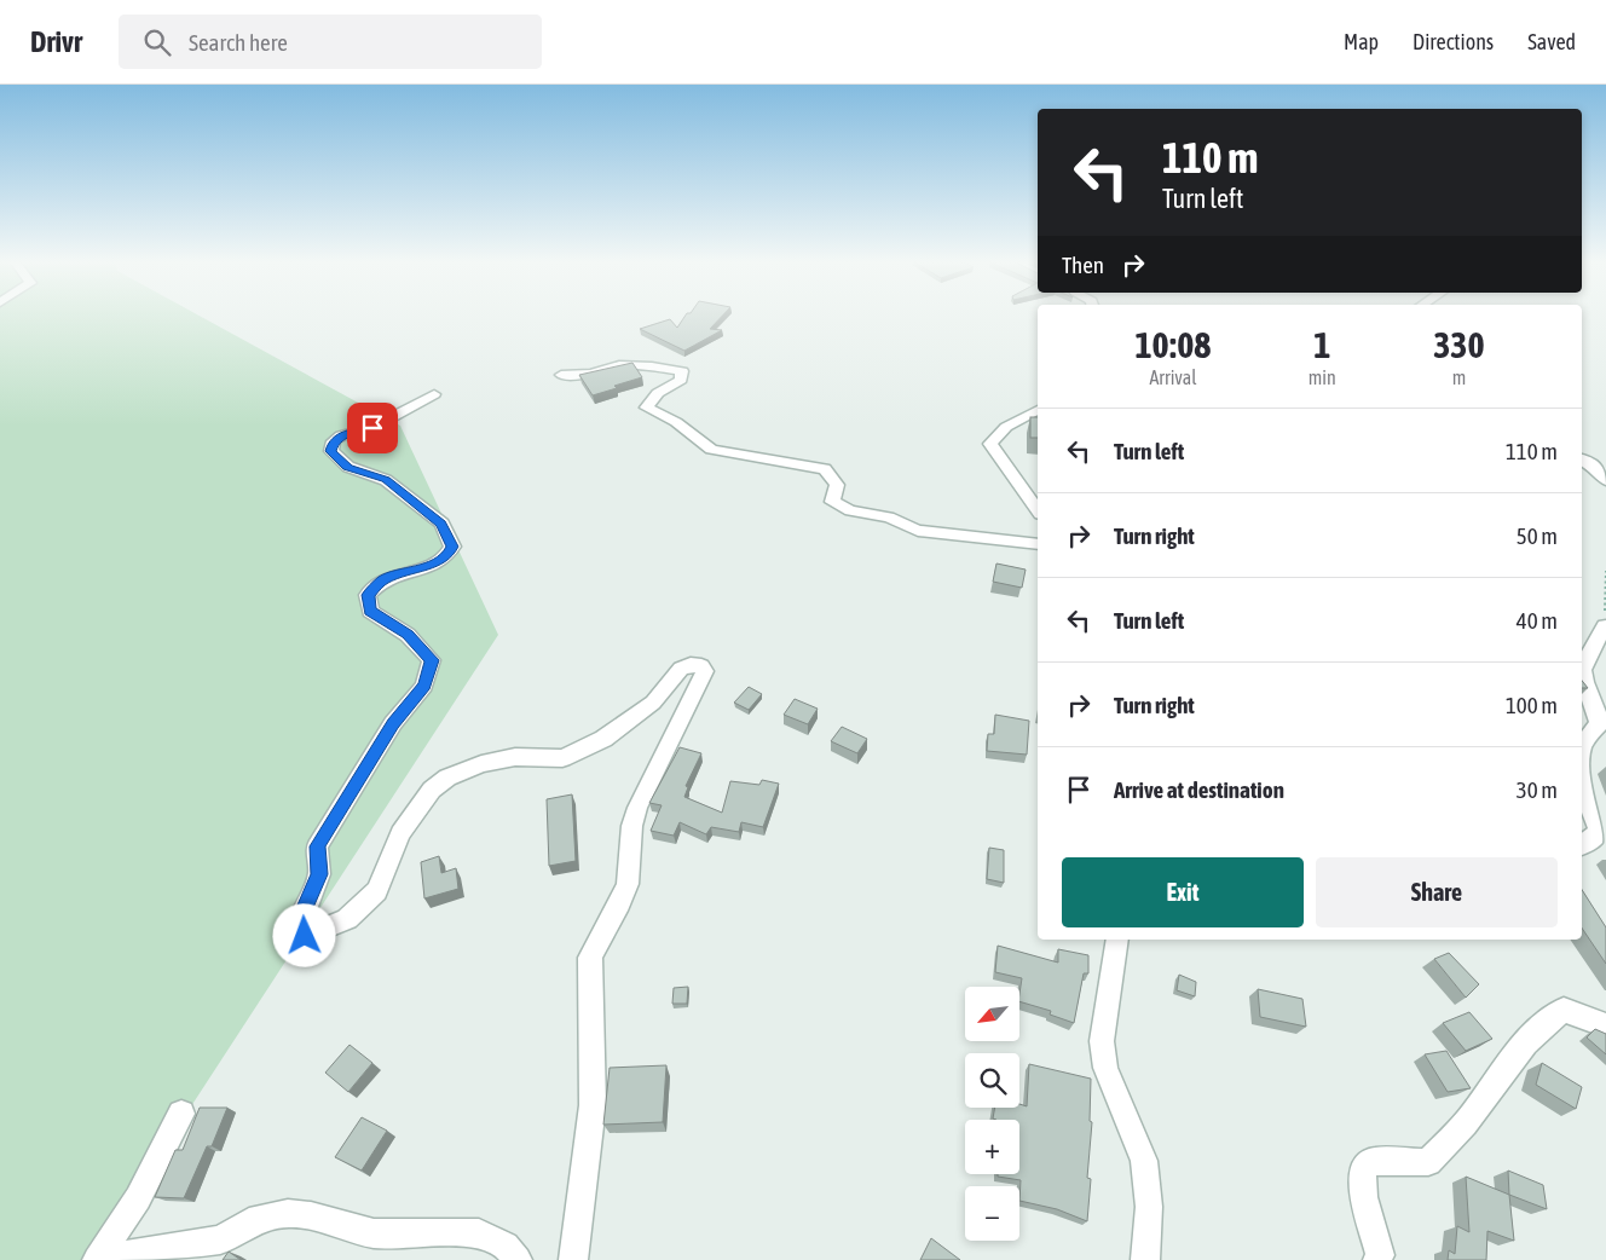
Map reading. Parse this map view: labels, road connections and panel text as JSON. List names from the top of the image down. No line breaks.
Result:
{"north":"bottom left","page":{"header":"Drivr","search":"Search here","nav":["Map","Directions","Saved"],"turn":["110 m","Turn left"],"then":"Then","eta":["10:08","Arrival","1","min","330","m"],"list":[{"name":"Turn left","value":"110 m"},{"name":"Turn right","value":"50 m"},{"name":"Turn left","value":"40 m"},{"name":"Turn right","value":"100 m"},{"name":"Arrive at destination","value":"30 m"}],"buttons":["Exit","Share"],"map_buttons":["+","−"]}}
